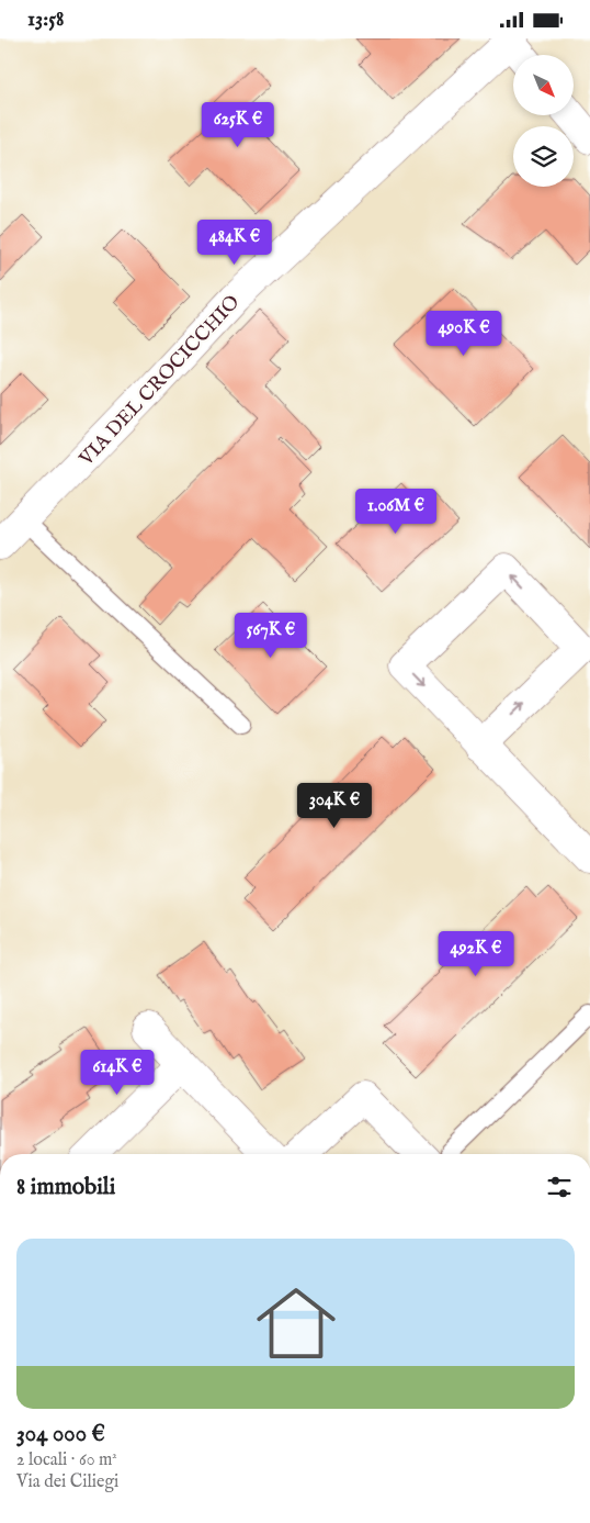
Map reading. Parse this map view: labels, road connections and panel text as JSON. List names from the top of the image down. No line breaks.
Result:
{"streets":{"street":["VIA DEL CROCICCHIO"]},"north":"bottom right","page":{"status":"13:58","price":["625K €","484K €","490K €","1.06M €","567K €","304K €","492K €","614K €"],"heading":"8 immobili","list":[{"name":"304 000 €","note":"2 locali · 60 m² · Via dei Ciliegi"}]}}
